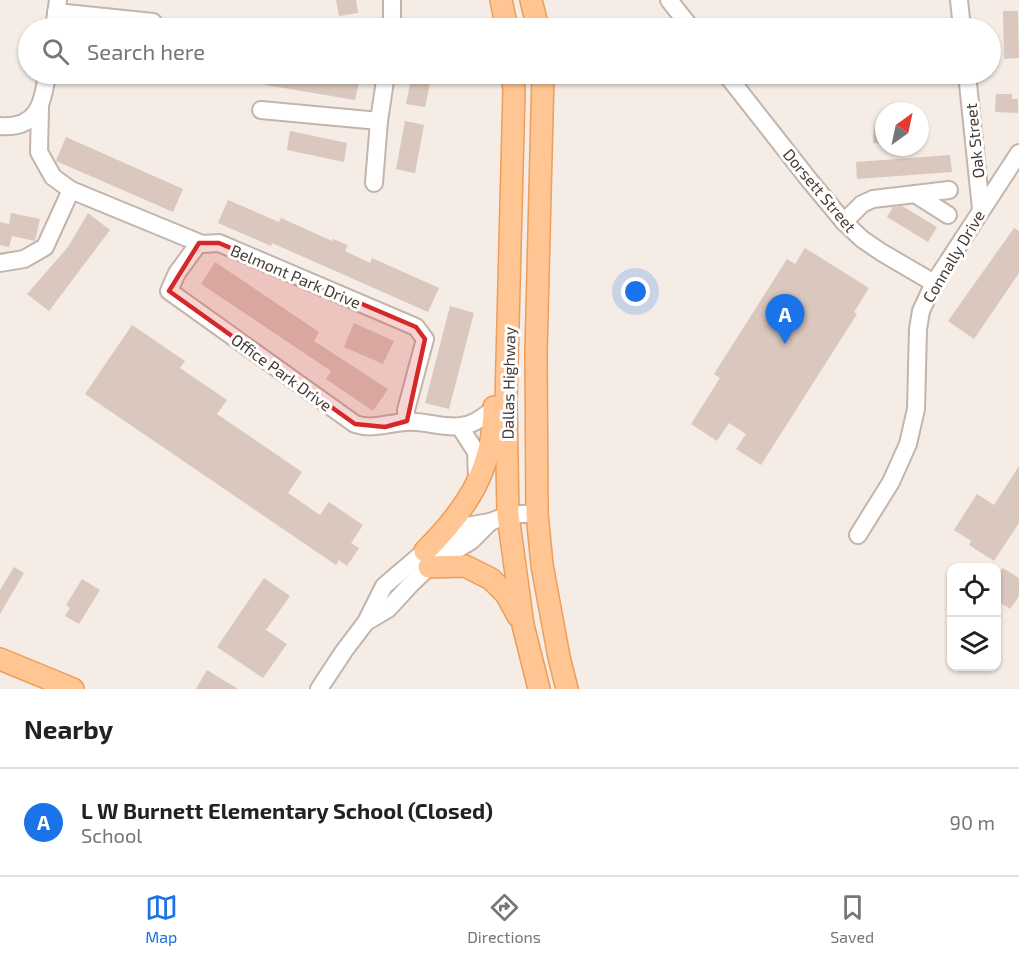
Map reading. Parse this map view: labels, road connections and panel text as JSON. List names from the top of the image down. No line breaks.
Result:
{"streets":{"main road":["Dallas Highway"],"street":["Oak Street","Dorsett Street","Connally Drive","Belmont Park Drive","Office Park Drive"]},"crossings":[["Oak Street","Connally Drive"],["Dorsett Street","Connally Drive"],["Belmont Park Drive","Office Park Drive"]],"north":"top right","page":{"search":"Search here","pins":"A","heading":"Nearby","list":[{"mark":"A","name":"L W Burnett Elementary School (Closed)","note":"School","value":"90 m"}],"nav":["Map","Directions","Saved"]}}
